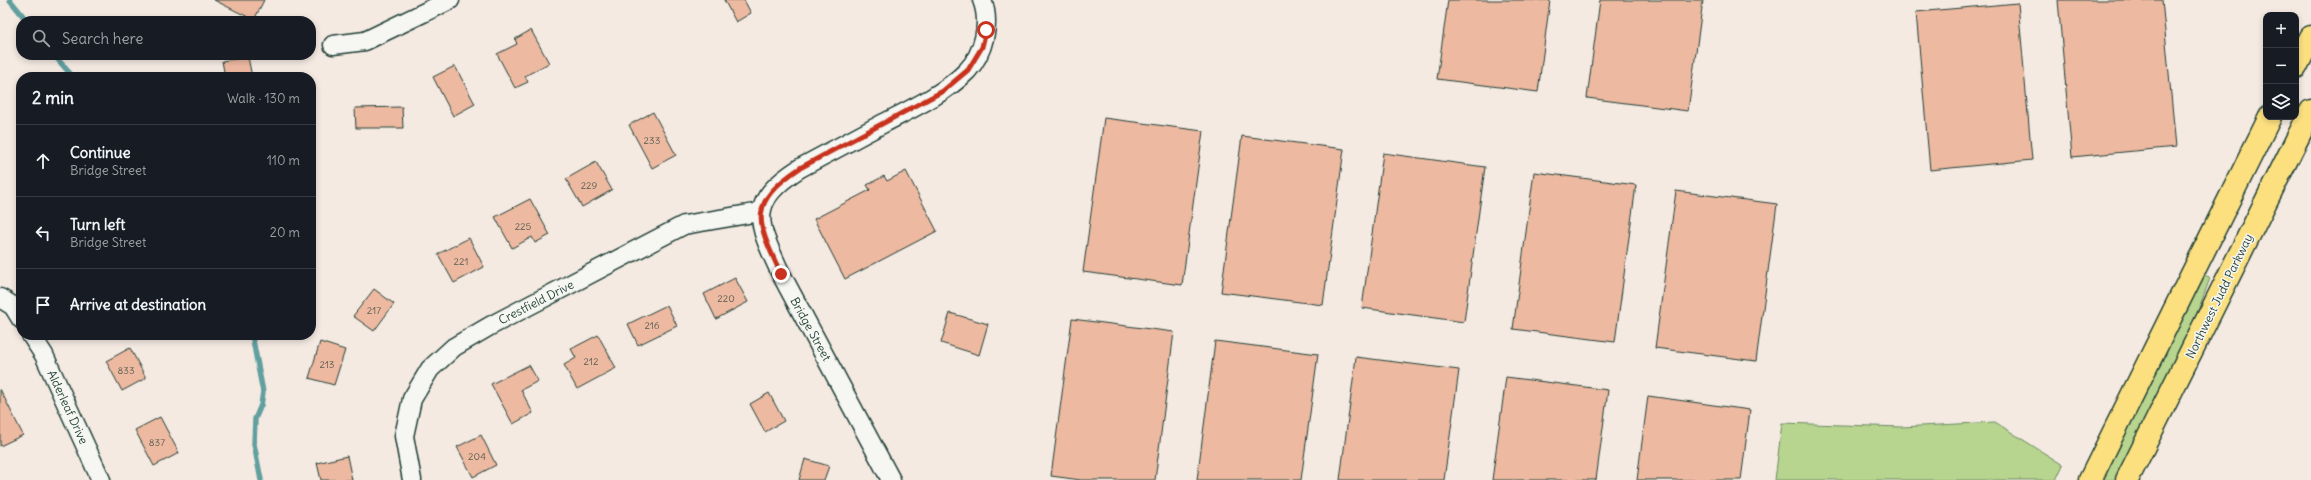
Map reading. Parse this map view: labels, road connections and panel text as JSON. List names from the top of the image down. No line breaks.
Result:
{"streets":{"highway":["Northwest Judd Parkway"],"street":["Crestfield Drive","Bridge Street","Alderleaf Drive"]},"crossings":[["Crestfield Drive","Bridge Street"]],"house_numbers":["233","229","225","221","220","217","216","212","213","833","837","204"],"page":{"map_buttons":["+","−"],"search":"Search here","heading":["2 min","Walk · 130 m"],"list":[["Continue","Bridge Street","110 m"],["Turn left","Bridge Street","20 m"],"Arrive at destination"]}}
